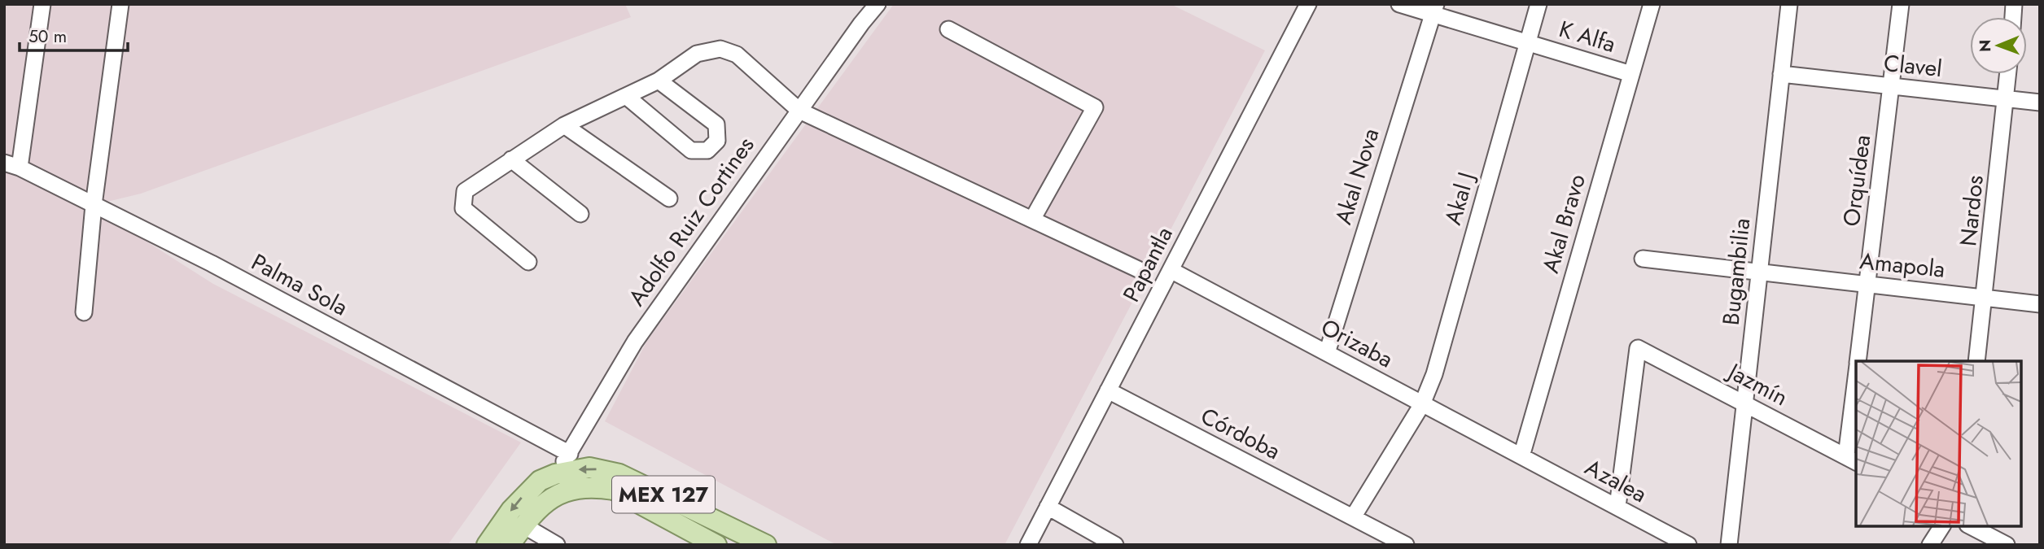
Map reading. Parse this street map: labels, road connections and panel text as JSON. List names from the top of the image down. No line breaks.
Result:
{"streets":{"main road":["Adolfo Ruiz Cortines","MEX 127"],"street":["K Alfa","Clavel","Akal Nova","Orquídea","Akal J","Nardos","Akal Bravo","Papantla","Amapola","Bugambilia","Palma Sola","Orizaba","Jazmín","Córdoba","Azalea"]},"crossings":[["K Alfa","Akal Nova"],["K Alfa","Akal J"],["K Alfa","Akal Bravo"],["Clavel","Orquídea"],["Clavel","Nardos"],["Clavel","Bugambilia"],["Akal Nova","Orizaba"],["Orquídea","Amapola"],["Orquídea","Jazmín"],["Akal J","Orizaba"],["Akal J","Córdoba"],["Nardos","Amapola"],["Adolfo Ruiz Cortines","Palma Sola"],["Adolfo Ruiz Cortines","MEX 127"],["Akal Bravo","Orizaba"],["Akal Bravo","Azalea"],["Papantla","Orizaba"],["Papantla","Córdoba"],["Amapola","Bugambilia"],["Bugambilia","Jazmín"],["Orizaba","Azalea"],["Jazmín","Azalea"]],"scale_bar":"50 m","north":"left"}
